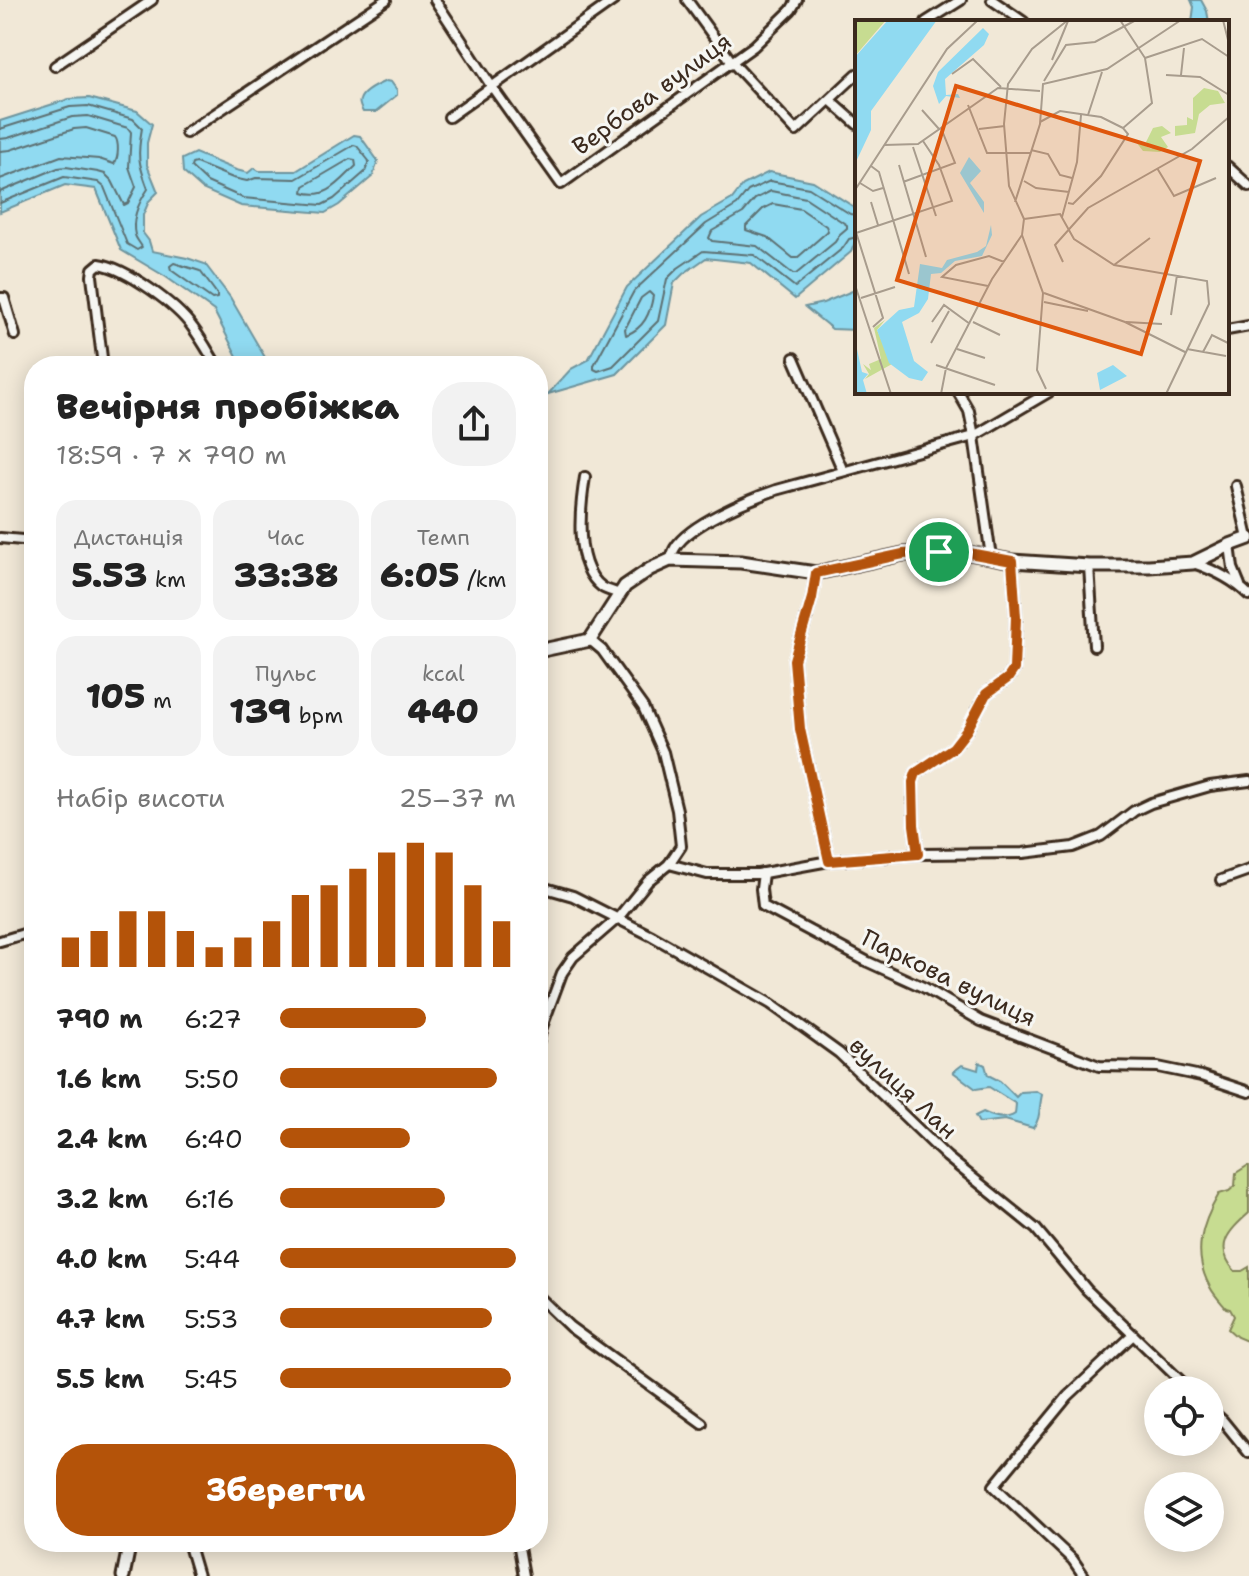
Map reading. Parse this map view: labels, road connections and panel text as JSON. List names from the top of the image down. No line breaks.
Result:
{"streets":{"street":["Вербова вулиця","Паркова вулиця","вулиця Лан"]},"page":{"heading":["Вечірня пробіжка","18:59 · 7 × 790 m"],"stats":[["Дистанція","5.53 km"],["Час","33:38"],["Темп","6:05 /km"],["105 m"],["Пульс","139 bpm"],["kcal","440"]],"chart":["Набір висоти","25–37 m"],"list":[{"name":"790 m","note":"6:27"},{"name":"1.6 km","note":"5:50"},{"name":"2.4 km","note":"6:40"},{"name":"3.2 km","note":"6:16"},{"name":"4.0 km","note":"5:44"},{"name":"4.7 km","note":"5:53"},{"name":"5.5 km","note":"5:45"}],"buttons":"Зберегти"}}
